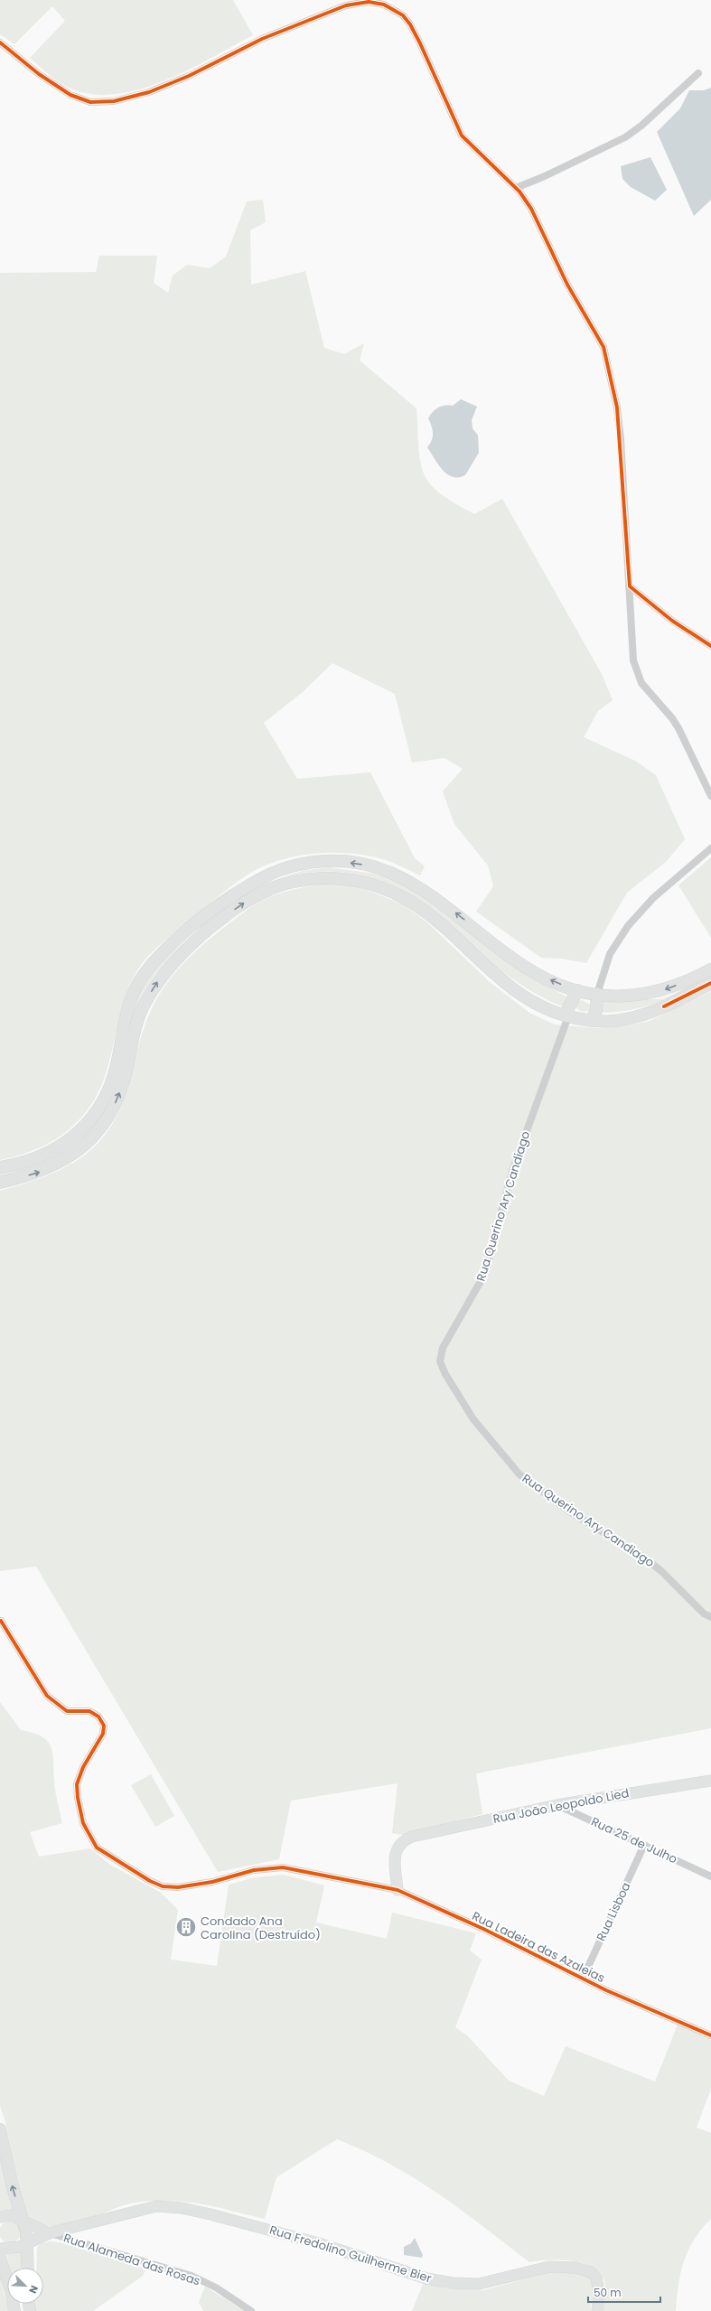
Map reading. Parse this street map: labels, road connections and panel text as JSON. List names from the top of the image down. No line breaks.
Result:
{"streets":{"street":["Rua Querino Ary Candiago","Rua João Leopoldo Lied","Rua 25 de Julho","Rua Lisboa","Rua Ladeira das Azaleias","Rua Fredolino Guilherme Bier","Rua Alameda das Rosas"]},"crossings":[["Rua João Leopoldo Lied","Rua 25 de Julho"],["Rua João Leopoldo Lied","Rua Ladeira das Azaleias"],["Rua 25 de Julho","Rua Lisboa"],["Rua Lisboa","Rua Ladeira das Azaleias"],["Rua Fredolino Guilherme Bier","Rua Alameda das Rosas"]],"places":{"building":["Condado Ana Carolina (Destruído)"]},"scale_bar":"50 m","north":"bottom right"}
